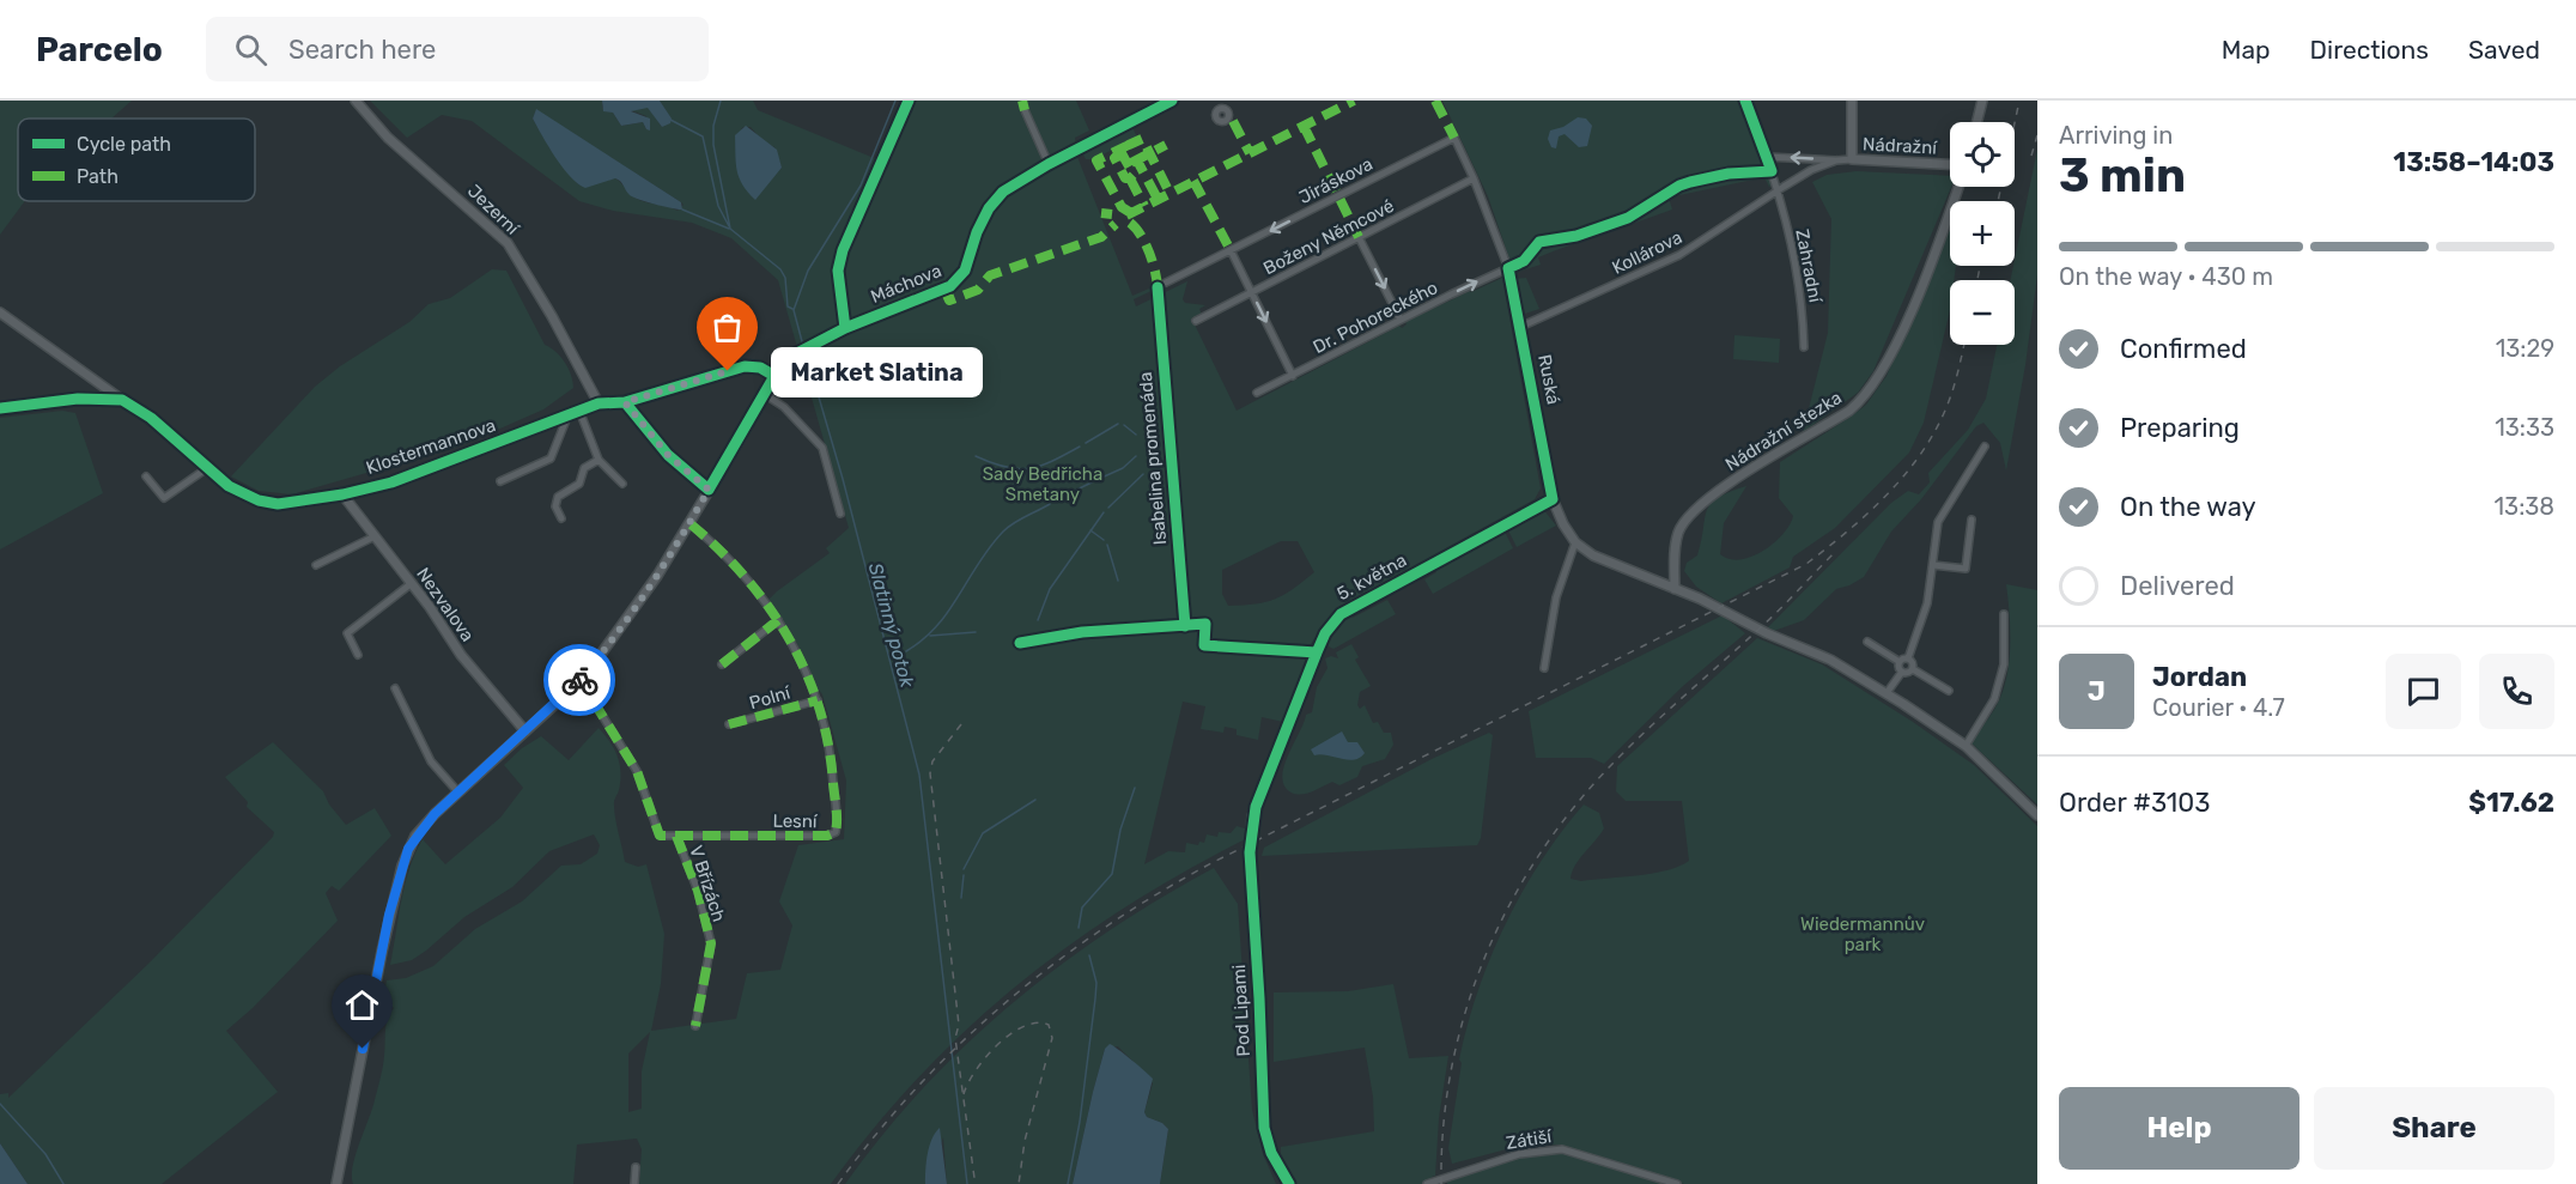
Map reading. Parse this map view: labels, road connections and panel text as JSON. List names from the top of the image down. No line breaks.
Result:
{"streets":{"street":["Nádražní","Jiráskova","Jezerní","Boženy Němcové","Kollárova","Zahradní","Máchova","Dr. Pohoreckého","Ruská","Nádražní stezka","Klostermannova","5. května","Nezvalova","Polní","Lesní","V Břízách","Pod Lipami","Zátiší"],"cycle path":["Isabelina promenáda"]},"crossings":[["Nádražní","Kollárova"],["Nádražní","Zahradní"],["Jiráskova","Ruská"],["Jezerní","Klostermannova"],["Boženy Němcové","Ruská"],["Kollárova","Zahradní"],["Kollárova","Ruská"],["Máchova","Klostermannova"],["Máchova","Nezvalova"],["Máchova","Lesní"],["Dr. Pohoreckého","Ruská"],["Ruská","5. května"],["Klostermannova","Nezvalova"],["5. května","Pod Lipami"],["Polní","Lesní"],["Lesní","V Břízách"]],"one_way":["Jiráskova","Dr. Pohoreckého"],"water":["Slatinný potok"],"parks":["Sady Bedřicha Smetany","Wiedermannův park"],"places":["Market Slatina"],"legend":["Cycle path","Path"],"page":{"header":"Parcelo","search":"Search here","nav":["Map","Directions","Saved"],"heading":["3 min","Arriving in","13:58–14:03"],"panel":["Jordan","Courier · 4.7","Order #3103","$17.62"],"map_buttons":["+","−"],"bar":"On the way · 430 m","list":[["Confirmed","13:29"],["Preparing","13:33"],["On the way","13:38"],"Delivered"],"bubble":"Market Slatina","round":"J","buttons":["Help","Share"]}}
